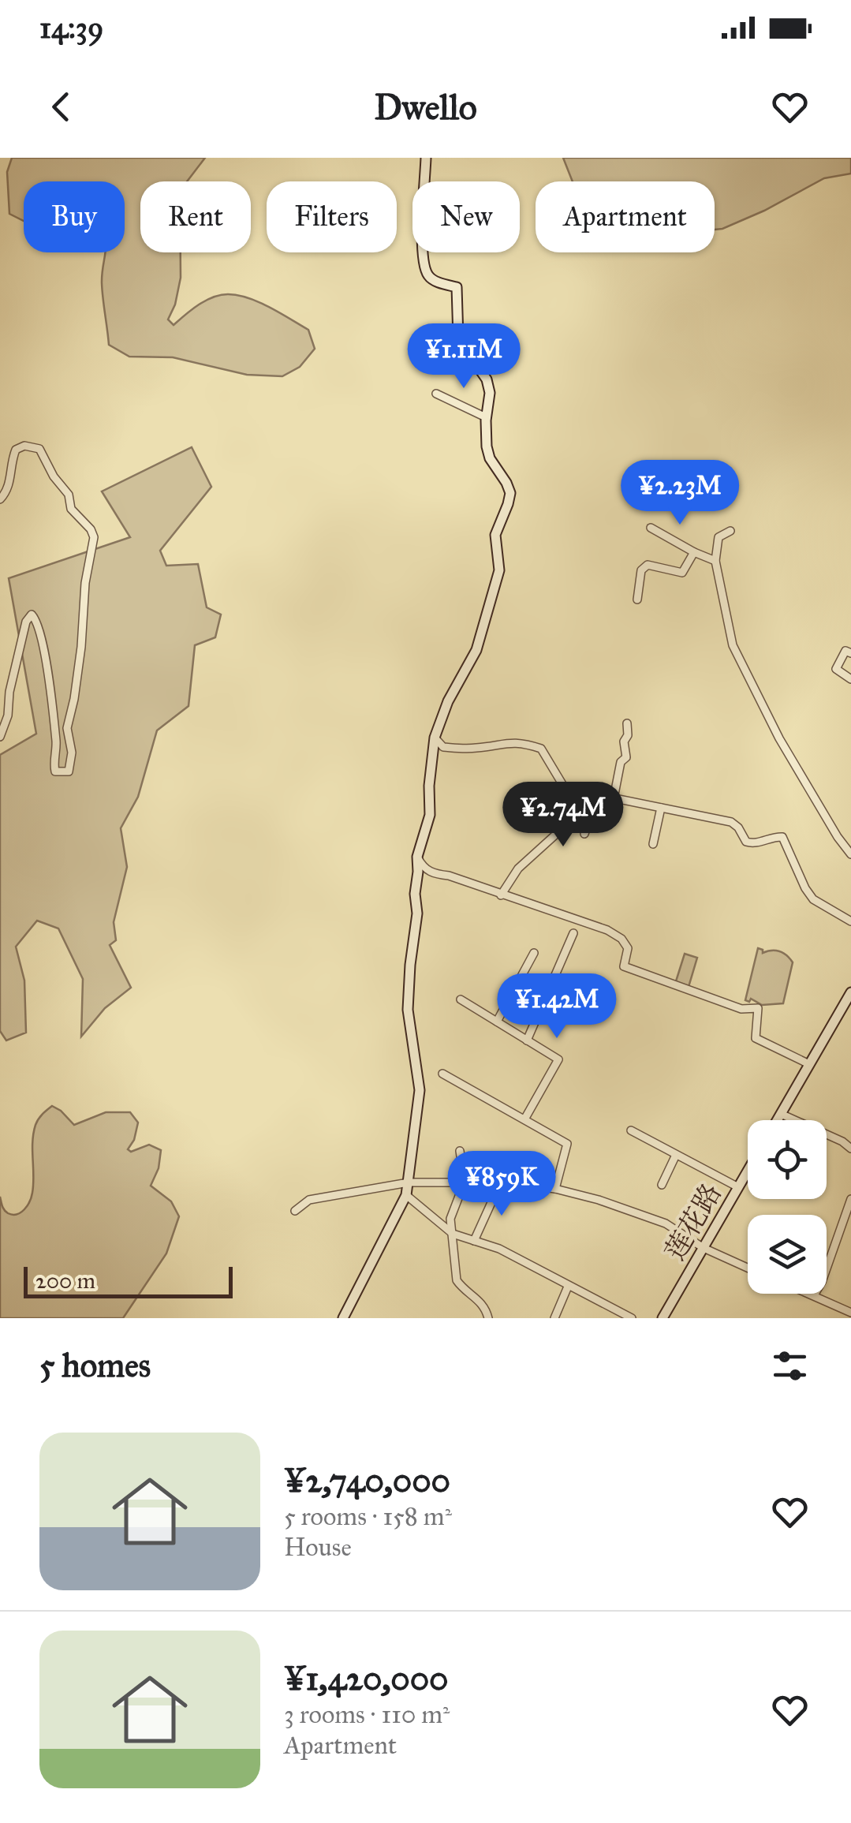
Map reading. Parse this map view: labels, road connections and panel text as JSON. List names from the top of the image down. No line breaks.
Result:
{"streets":{"street":["莲花路"]},"scale_bar":"200 m","page":{"status":"14:39","header":"Dwello","chip":["Buy","Rent","Filters","New","Apartment"],"price":["¥1.11M","¥2.23M","¥2.74M","¥1.42M","¥859K"],"scale":"200 m","heading":"5 homes","list":[{"name":"¥2,740,000","note":"5 rooms · 158 m² · House"},{"name":"¥1,420,000","note":"3 rooms · 110 m² · Apartment"}]}}
